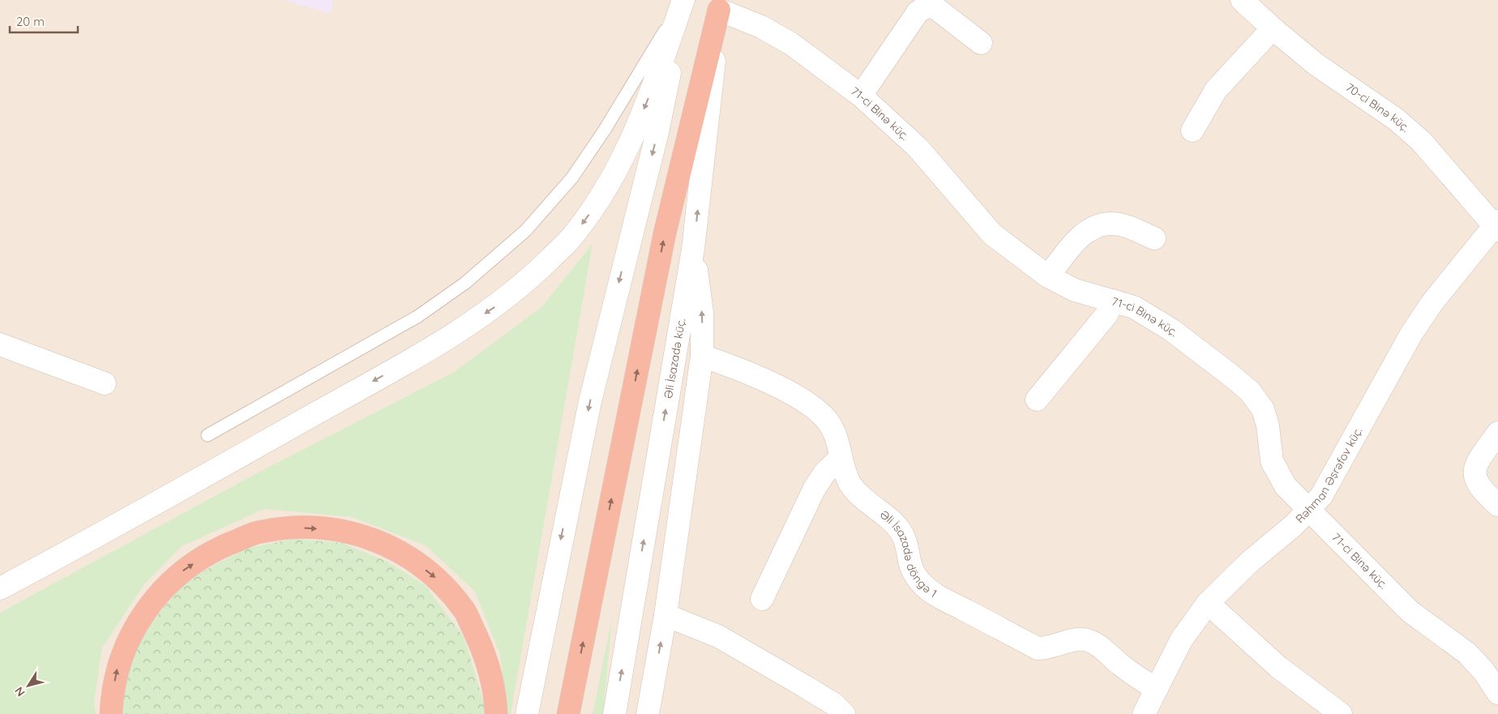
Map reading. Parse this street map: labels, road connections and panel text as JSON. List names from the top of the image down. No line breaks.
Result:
{"streets":{"street":["70-ci Binə küç.","71-ci Binə küç.","Əli İsazadə küç.","Rəhman Əşrəfov küç.","Əli İsazadə döngə 1"]},"crossings":[["70-ci Binə küç.","Rəhman Əşrəfov küç."],["71-ci Binə küç.","Əli İsazadə küç."],["71-ci Binə küç.","Rəhman Əşrəfov küç."],["Rəhman Əşrəfov küç.","Əli İsazadə döngə 1"]],"scale_bar":"20 m","north":"bottom left"}
